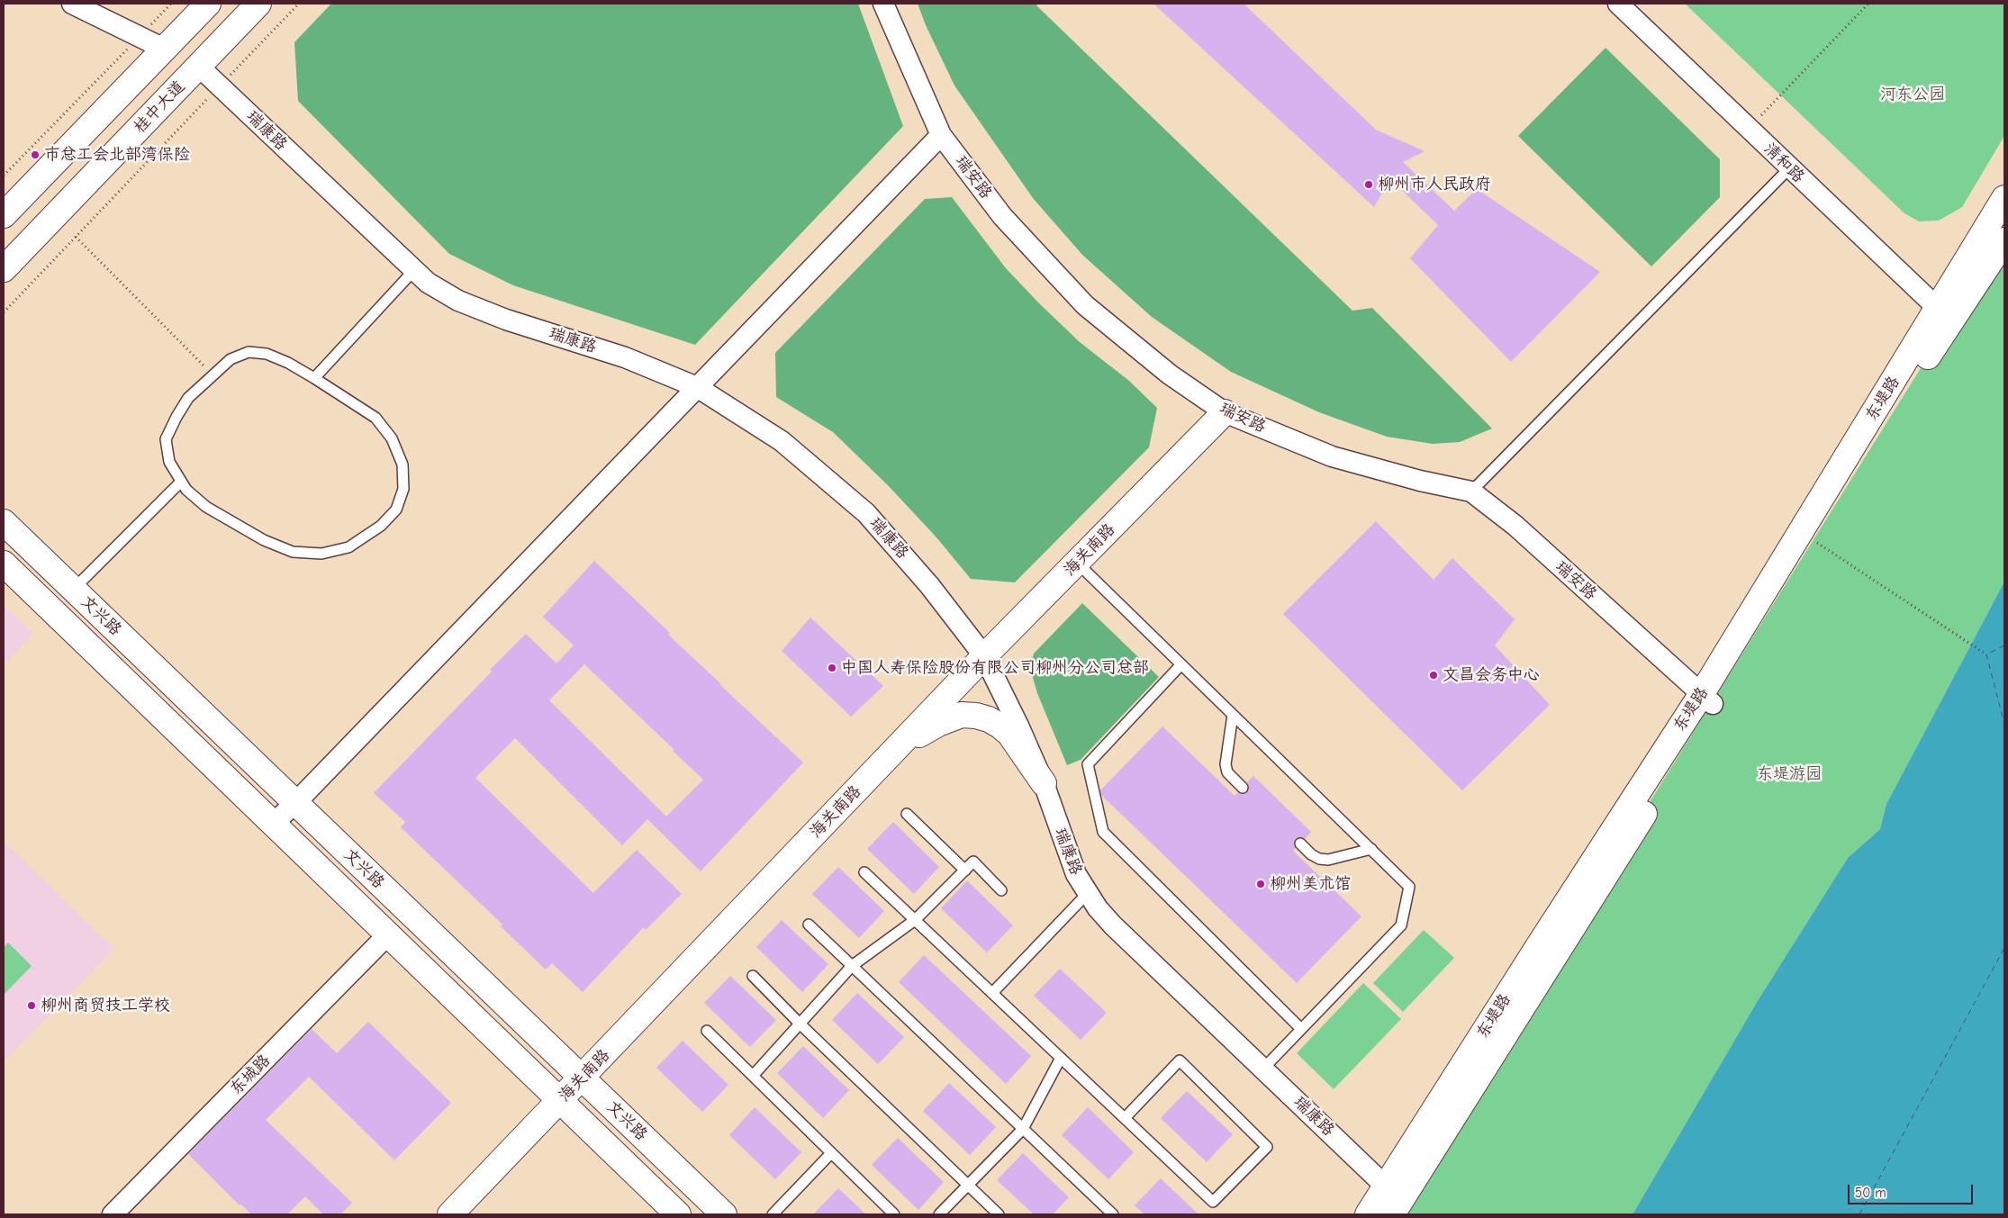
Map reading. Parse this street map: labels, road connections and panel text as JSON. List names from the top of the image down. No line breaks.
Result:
{"streets":{"main road":["桂中大道","东堤路","海关南路","文兴路"],"street":["瑞康路","清和路","瑞安路","东城路"]},"crossings":[["桂中大道","瑞康路"],["瑞康路","海关南路"],["清和路","东堤路"],["瑞安路","东堤路"],["瑞安路","海关南路"],["海关南路","文兴路"],["文兴路","东城路"]],"parks":["河东公园","东堤游园"],"places":["市总工会北部湾保险","柳州市人民政府","中国人寿保险股份有限公司柳州分公司总部","文昌会务中心","柳州美术馆","柳州商贸技工学校"],"scale_bar":"50 m"}
